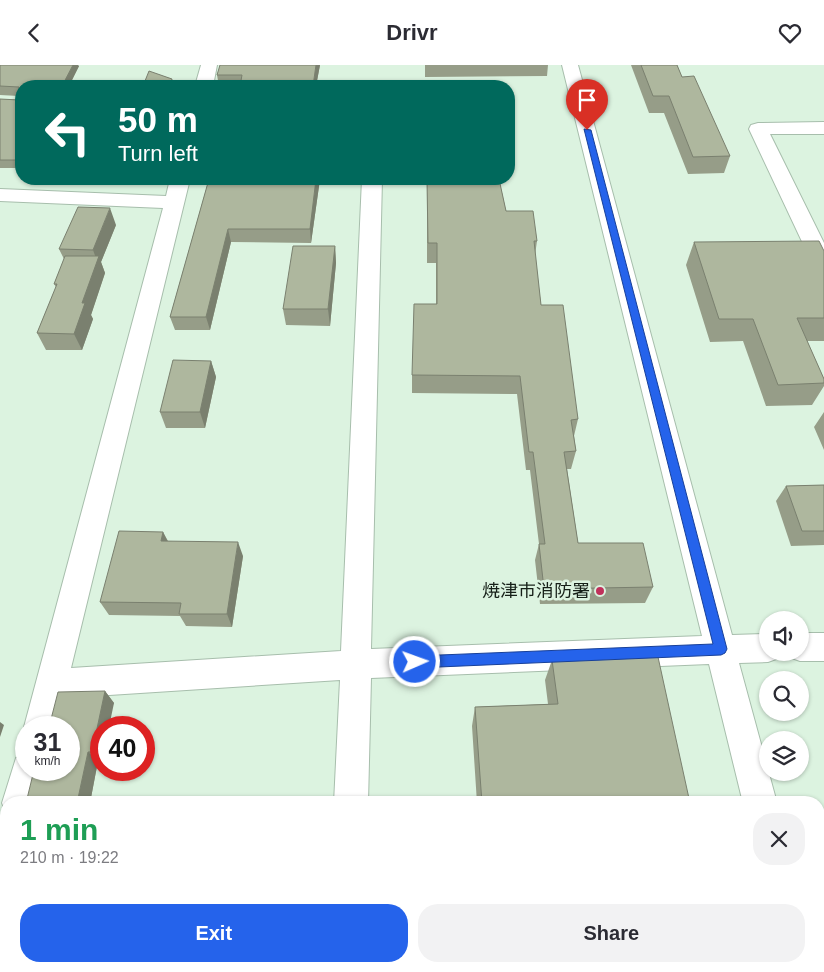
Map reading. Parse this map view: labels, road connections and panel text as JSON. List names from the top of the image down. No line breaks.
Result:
{"places":["焼津市消防署"],"page":{"header":"Drivr","turn":["50 m","Turn left"],"speed":"31 km/h","limit":"40","heading":["1 min","210 m · 19:22"],"buttons":["Exit","Share"]}}
